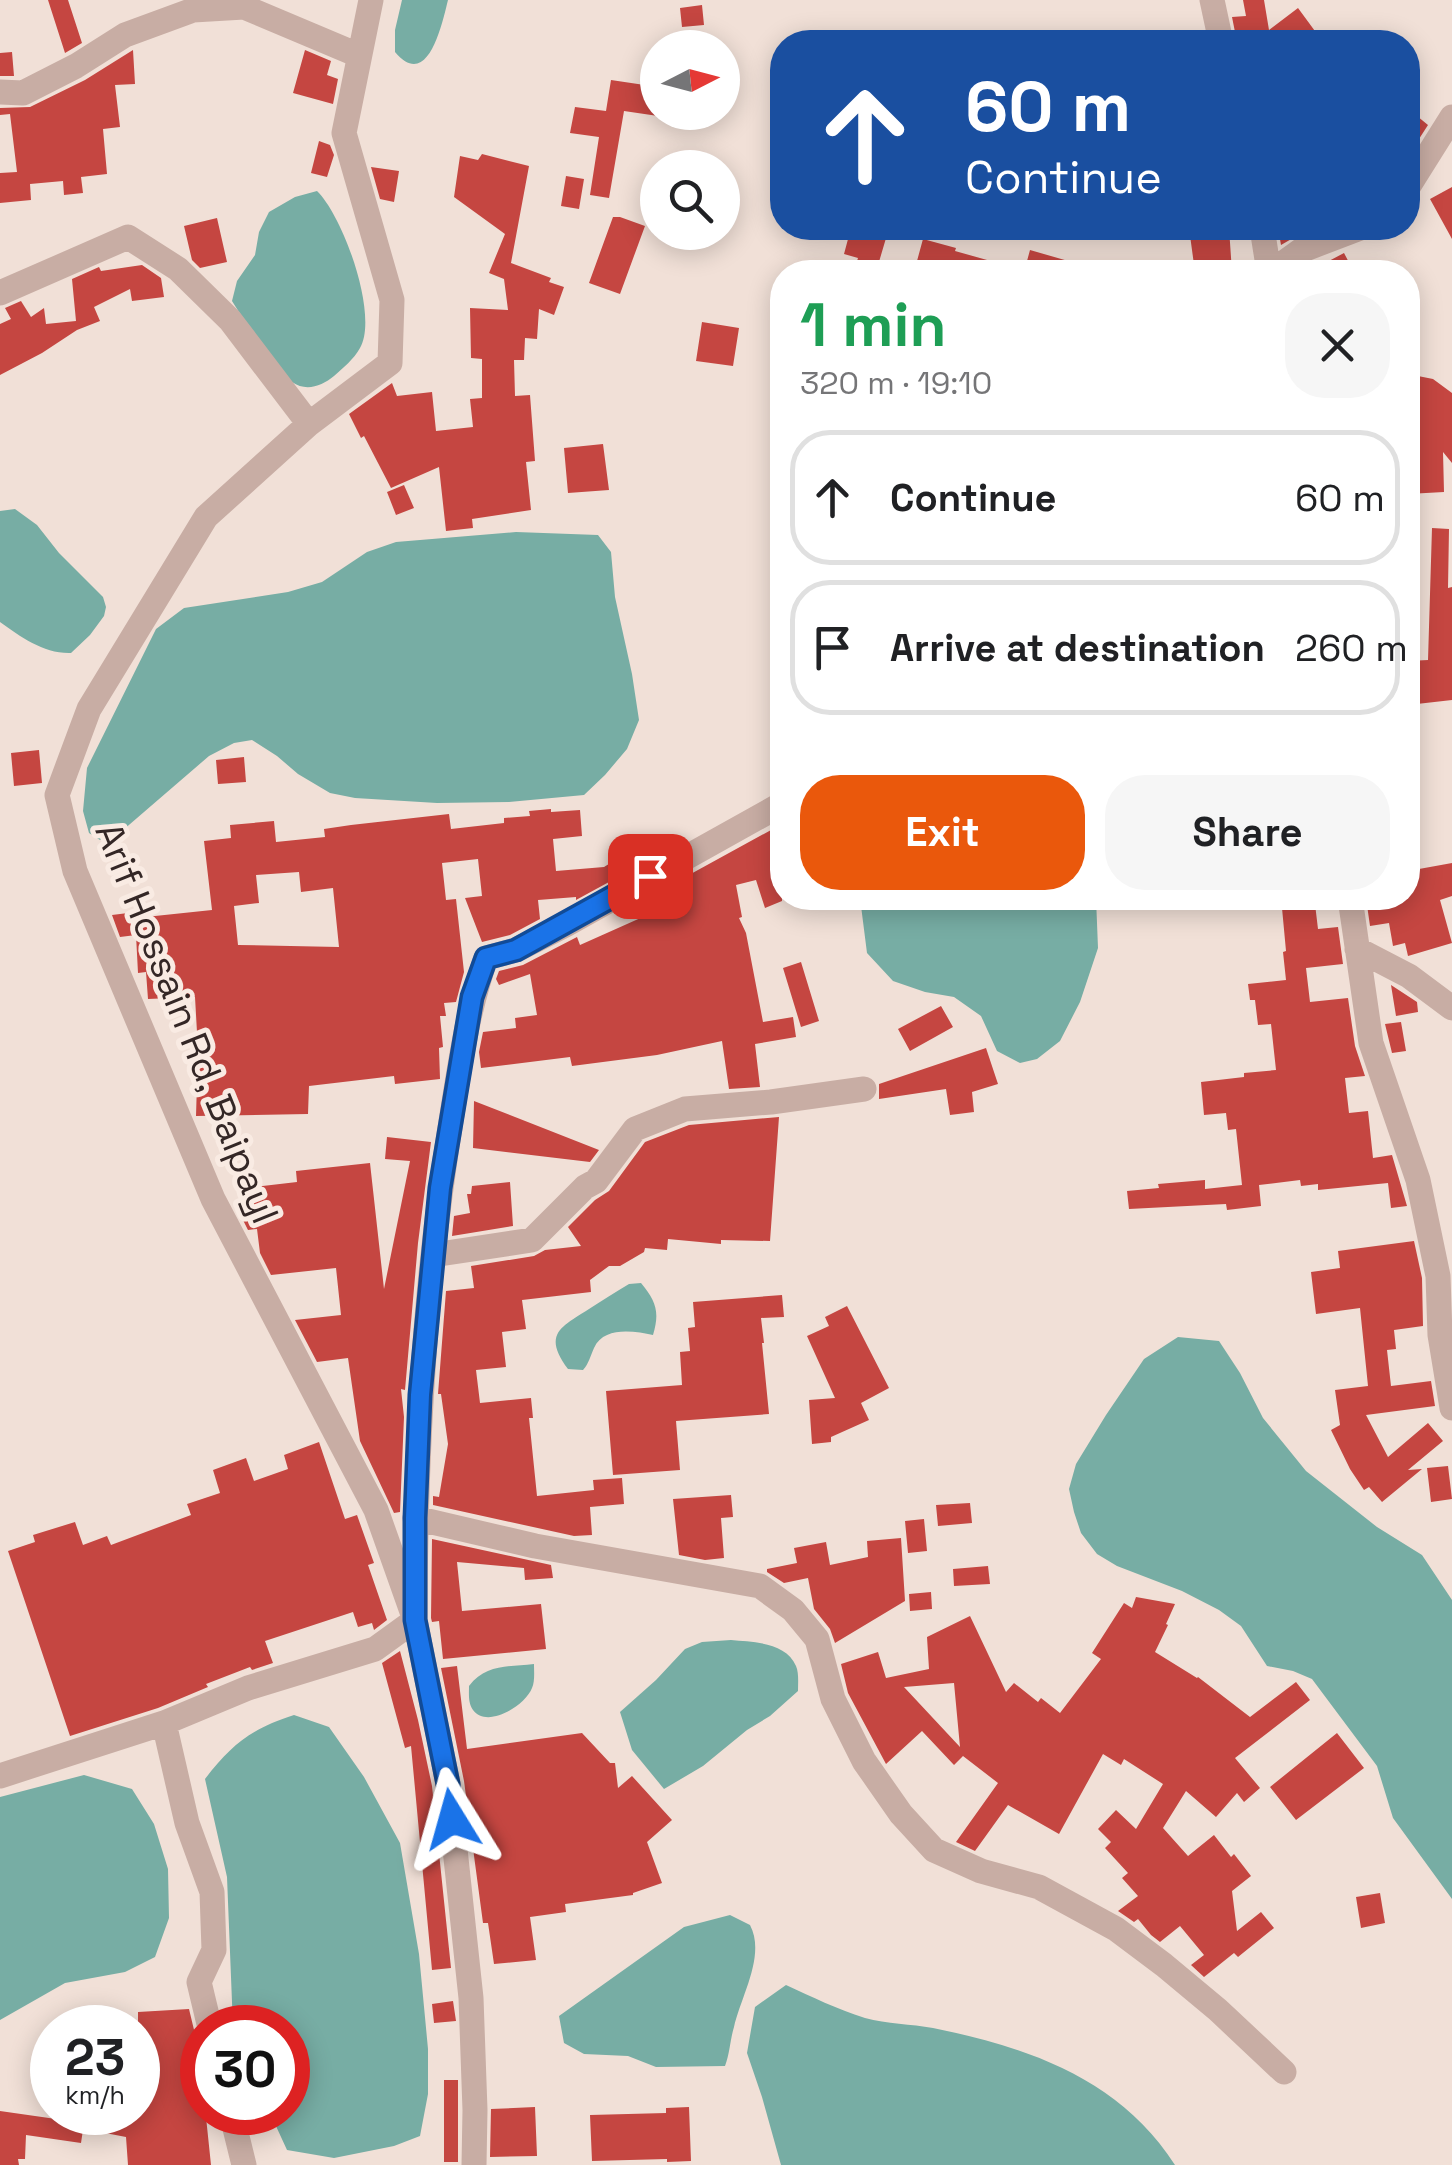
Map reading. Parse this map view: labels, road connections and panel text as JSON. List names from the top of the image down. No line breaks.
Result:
{"streets":{"street":["Arif Hossain Rd, Baipayl"]},"north":"right","page":{"turn":["60 m","Continue"],"heading":["1 min","320 m · 19:10"],"list":[{"name":"Continue","value":"60 m"},{"name":"Arrive at destination","value":"260 m"}],"buttons":["Exit","Share"],"speed":"23 km/h","limit":"30"}}
